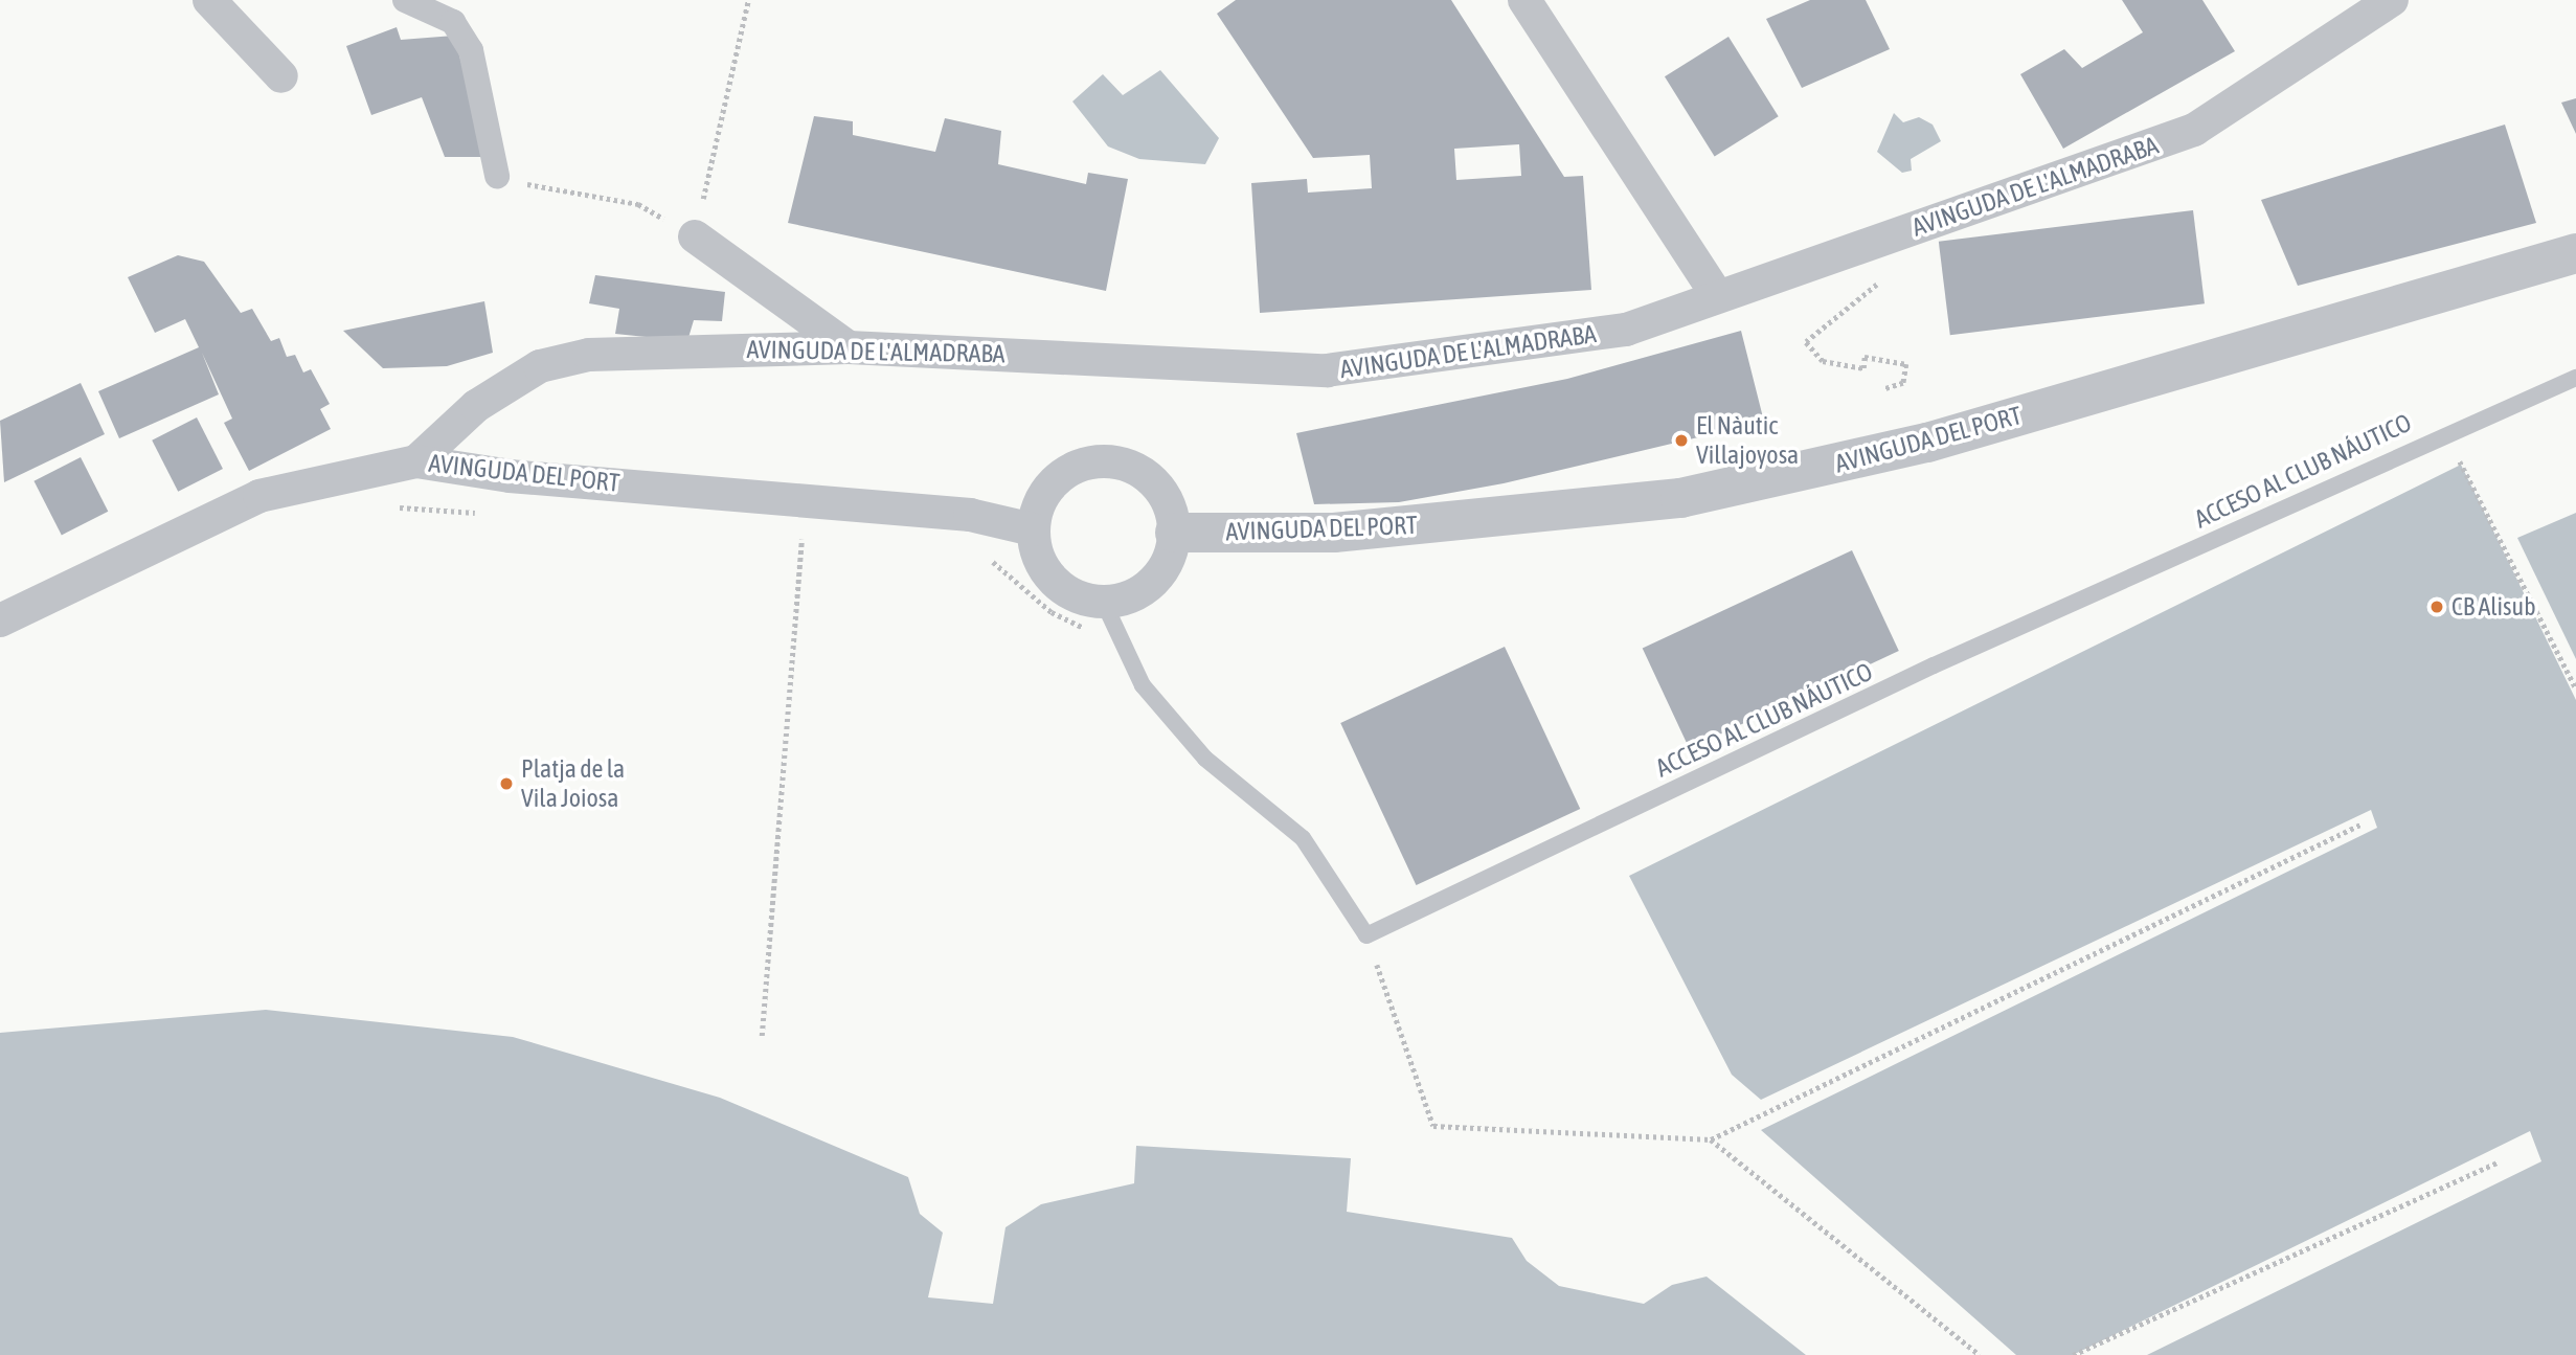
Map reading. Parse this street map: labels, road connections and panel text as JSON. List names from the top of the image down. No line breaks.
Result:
{"streets":{"street":["AVINGUDA DE L'ALMADRABA","AVINGUDA DEL PORT"],"lane":["ACCESO AL CLUB NÁUTICO"]},"crossings":[["AVINGUDA DE L'ALMADRABA","AVINGUDA DEL PORT"]],"places":["El Nàutic Villajoyosa","CB Alisub","Platja de la Vila Joiosa"]}
